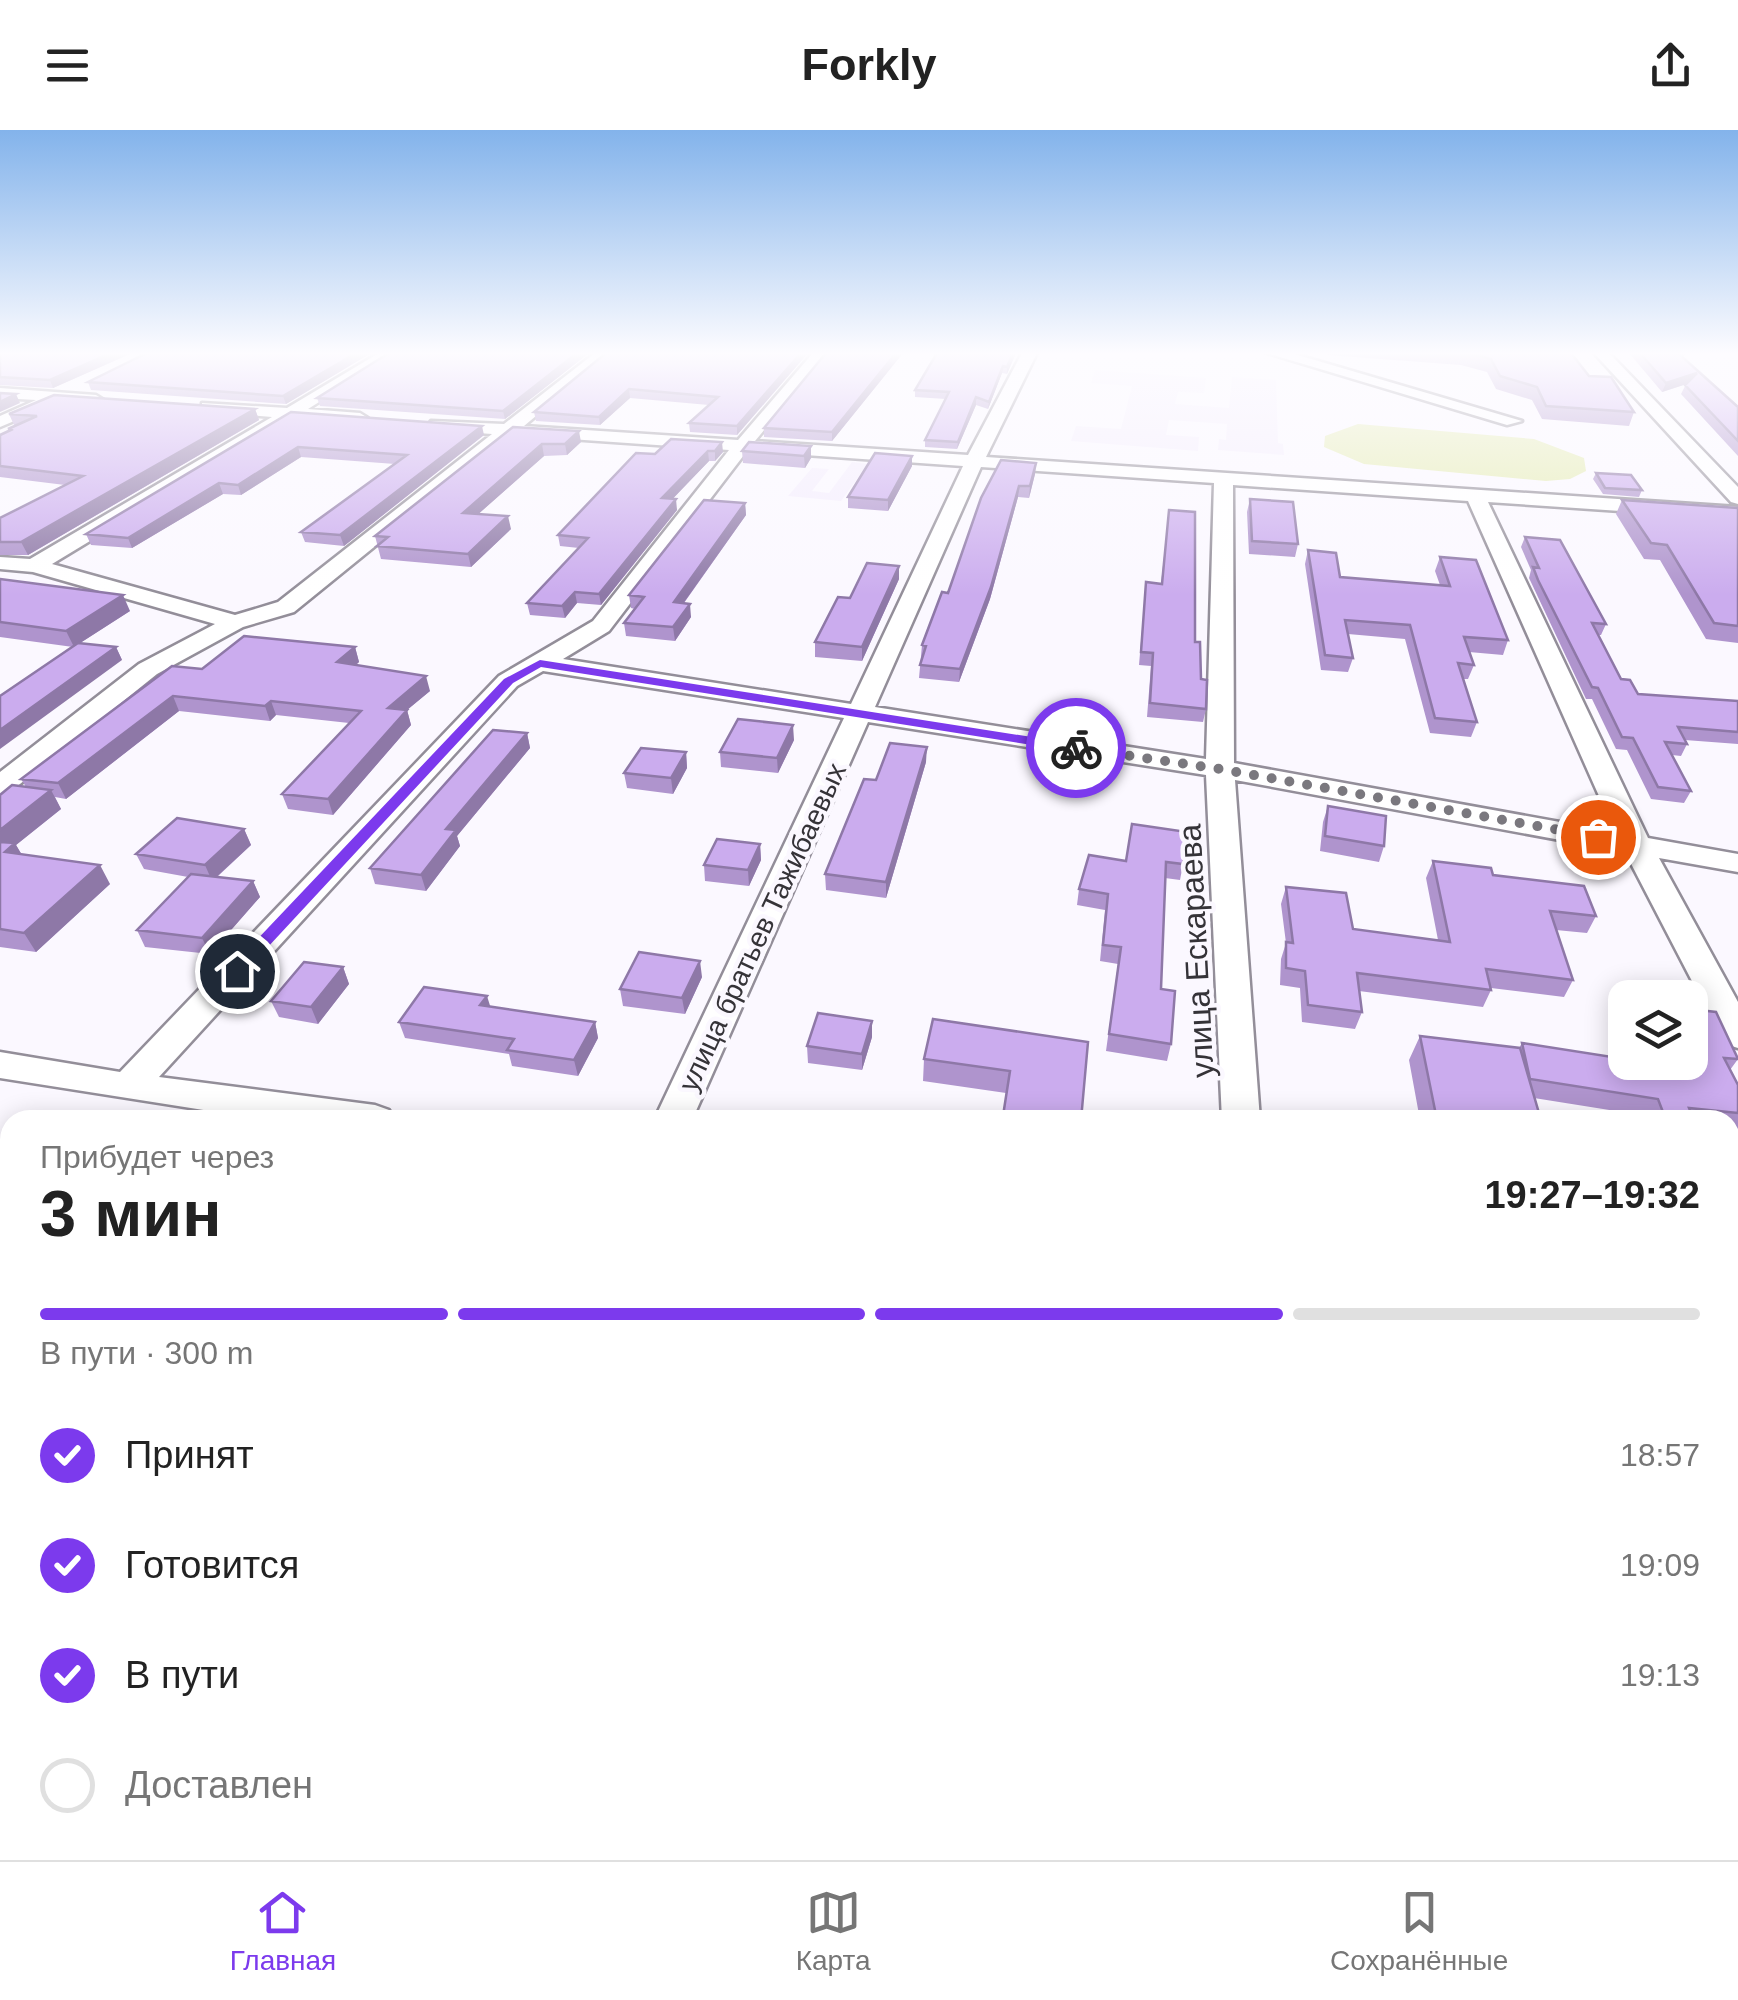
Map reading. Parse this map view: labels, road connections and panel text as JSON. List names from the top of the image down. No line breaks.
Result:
{"streets":{"street":["улица братьев Тажибаевых","улица Ескараева"]},"page":{"header":"Forkly","heading":["3 мин","Прибудет через","19:27–19:32"],"bar":"В пути · 300 m","list":[["Принят","18:57"],["Готовится","19:09"],["В пути","19:13"],"Доставлен"],"tabs":["Главная","Карта","Сохранённые"]}}
